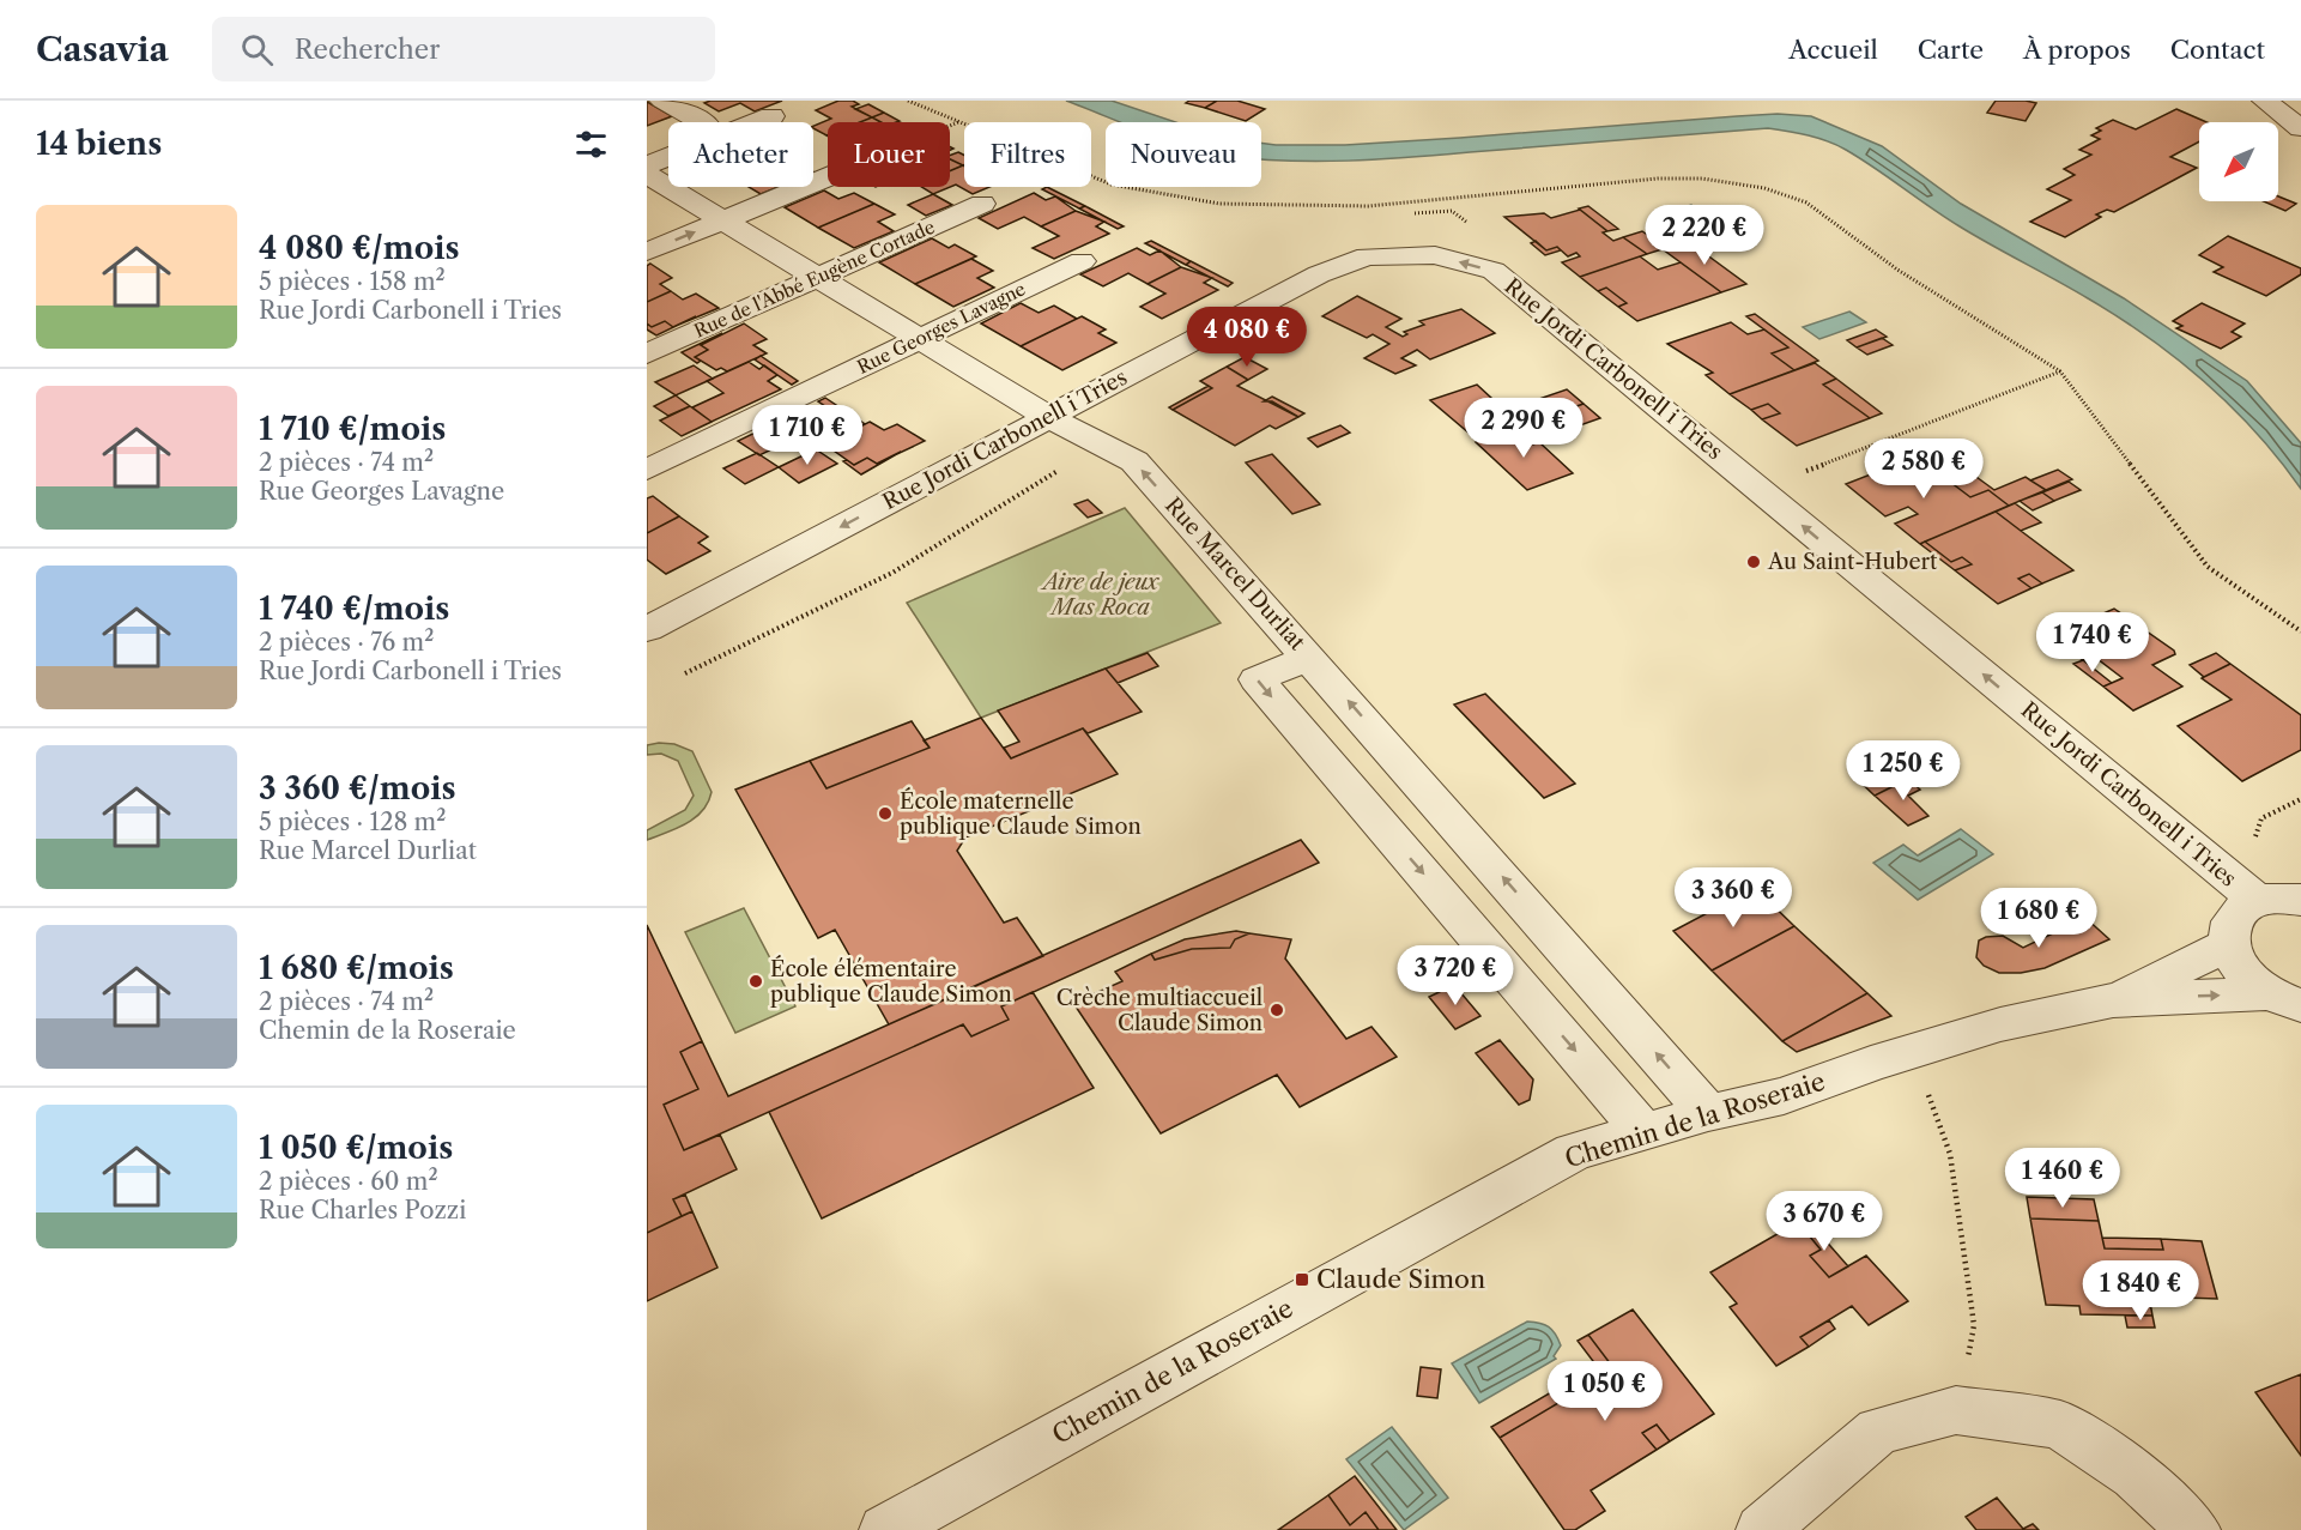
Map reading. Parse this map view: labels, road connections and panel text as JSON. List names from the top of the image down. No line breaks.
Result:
{"streets":{"street":["Rue de l'Abbé Eugène Cortade","Rue Georges Lavagne","Rue Jordi Carbonell i Tries","Rue Marcel Durliat","Chemin de la Roseraie"]},"crossings":[["Rue de l'Abbé Eugène Cortade","Rue Marcel Durliat"],["Rue Georges Lavagne","Rue Marcel Durliat"],["Rue Jordi Carbonell i Tries","Rue Marcel Durliat"],["Rue Marcel Durliat","Chemin de la Roseraie"]],"one_way":["Rue Jordi Carbonell i Tries","Rue Marcel Durliat"],"parks":["Aire de jeux Mas Roca"],"places":{"other":["Au Saint-Hubert","École maternelle publique Claude Simon","École élémentaire publique Claude Simon","Crèche multiaccueil Claude Simon"],"transit":["Claude Simon"]},"north":"bottom left","page":{"header":"Casavia","search":"Rechercher","nav":["Accueil","Carte","À propos","Contact"],"heading":"14 biens","chip":["Acheter","Louer","Filtres","Nouveau"],"list":[{"name":"4 080 €/mois","note":"5 pièces · 158 m² · Rue Jordi Carbonell i Tries"},{"name":"1 710 €/mois","note":"2 pièces · 74 m² · Rue Georges Lavagne"},{"name":"1 740 €/mois","note":"2 pièces · 76 m² · Rue Jordi Carbonell i Tries"},{"name":"3 360 €/mois","note":"5 pièces · 128 m² · Rue Marcel Durliat"},{"name":"1 680 €/mois","note":"2 pièces · 74 m² · Chemin de la Roseraie"},{"name":"1 050 €/mois","note":"2 pièces · 60 m² · Rue Charles Pozzi"}],"price":["2 220 €","4 080 €","2 290 €","1 710 €","2 580 €","1 740 €","1 250 €","3 360 €","1 680 €","3 720 €","1 460 €","3 670 €","1 840 €","1 050 €"]}}
